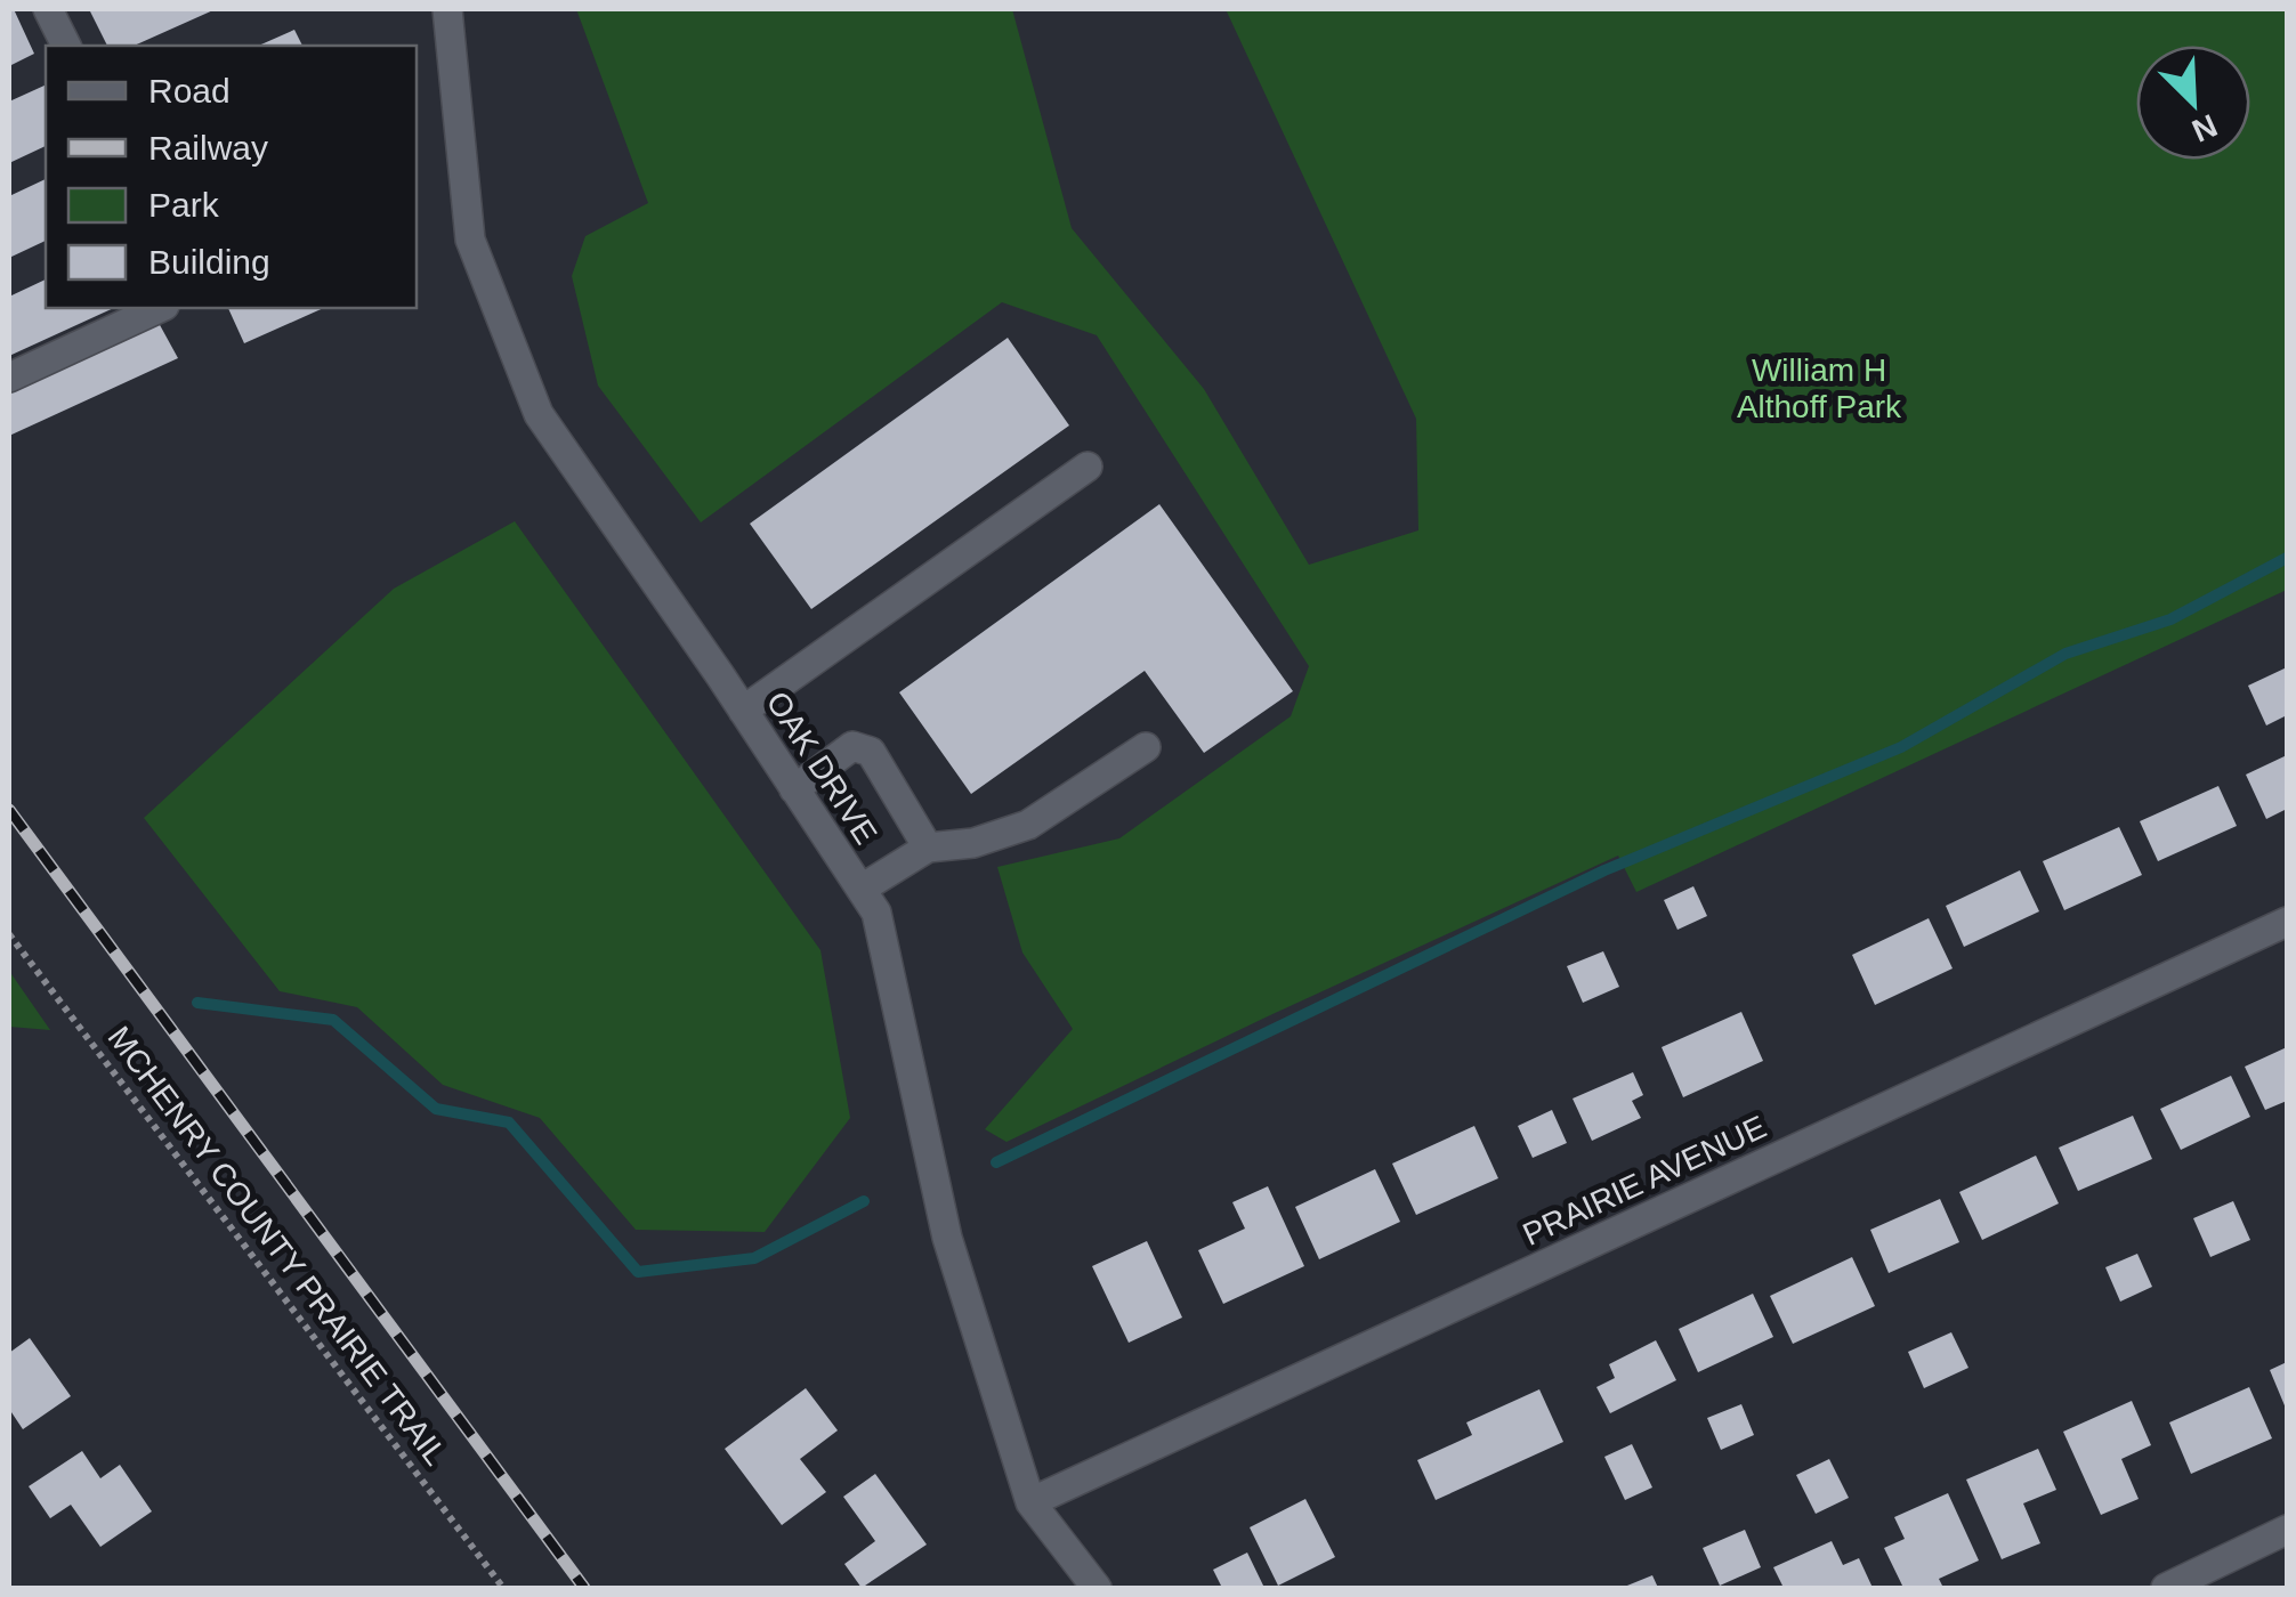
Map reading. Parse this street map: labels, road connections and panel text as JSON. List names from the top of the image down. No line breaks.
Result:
{"streets":{"street":["OAK DRIVE","PRAIRIE AVENUE"],"path":["MCHENRY COUNTY PRAIRIE TRAIL"]},"crossings":[["OAK DRIVE","PRAIRIE AVENUE"]],"parks":["William H Althoff Park"],"legend":["Road","Railway","Park","Building"],"north":"bottom right"}
